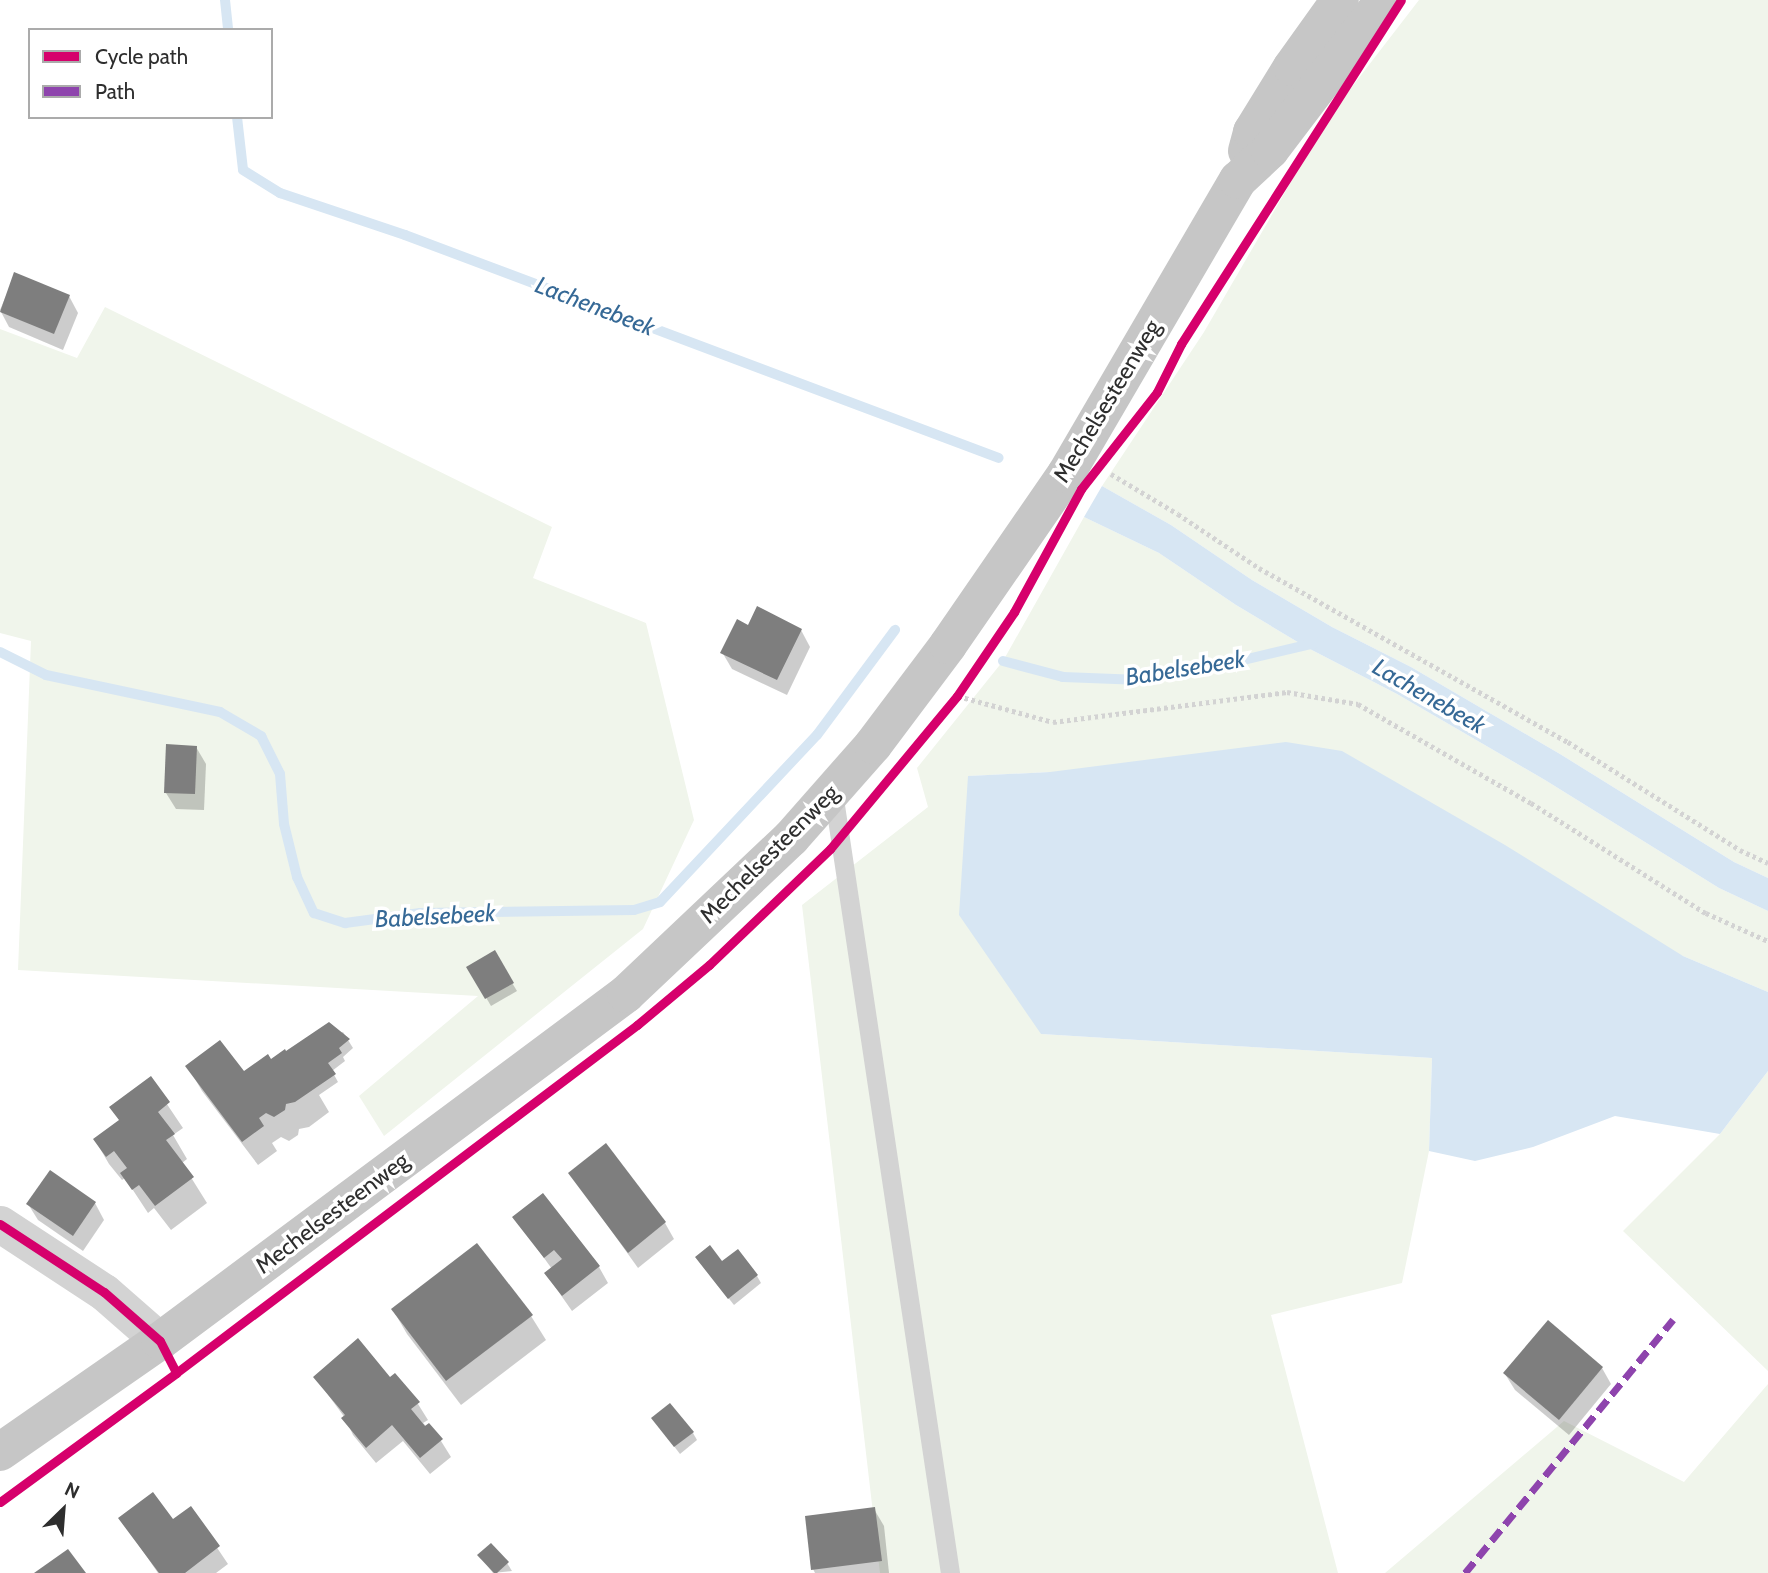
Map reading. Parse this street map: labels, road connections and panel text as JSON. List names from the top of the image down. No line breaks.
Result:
{"streets":{"main road":["Mechelsesteenweg"]},"water":["Lachenebeek","Babelsebeek"],"legend":["Cycle path","Path"],"north":"top right"}
